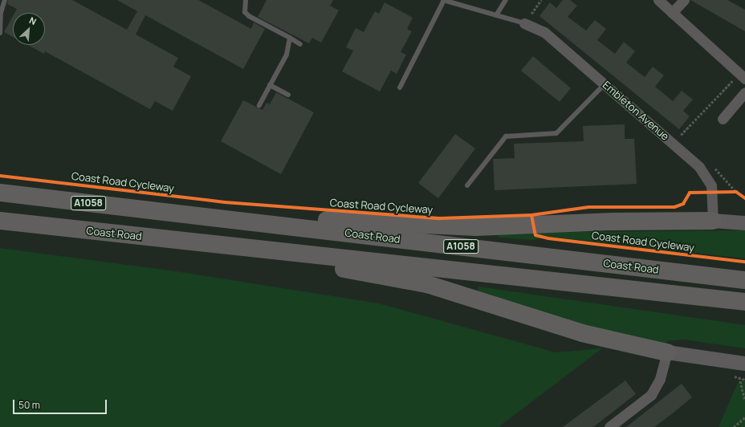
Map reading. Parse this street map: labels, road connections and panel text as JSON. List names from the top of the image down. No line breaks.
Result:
{"streets":{"highway":["A1058","Coast Road"],"street":["Embleton Avenue"],"cycle path":["Coast Road Cycleway"]},"scale_bar":"50 m","north":"top right"}
